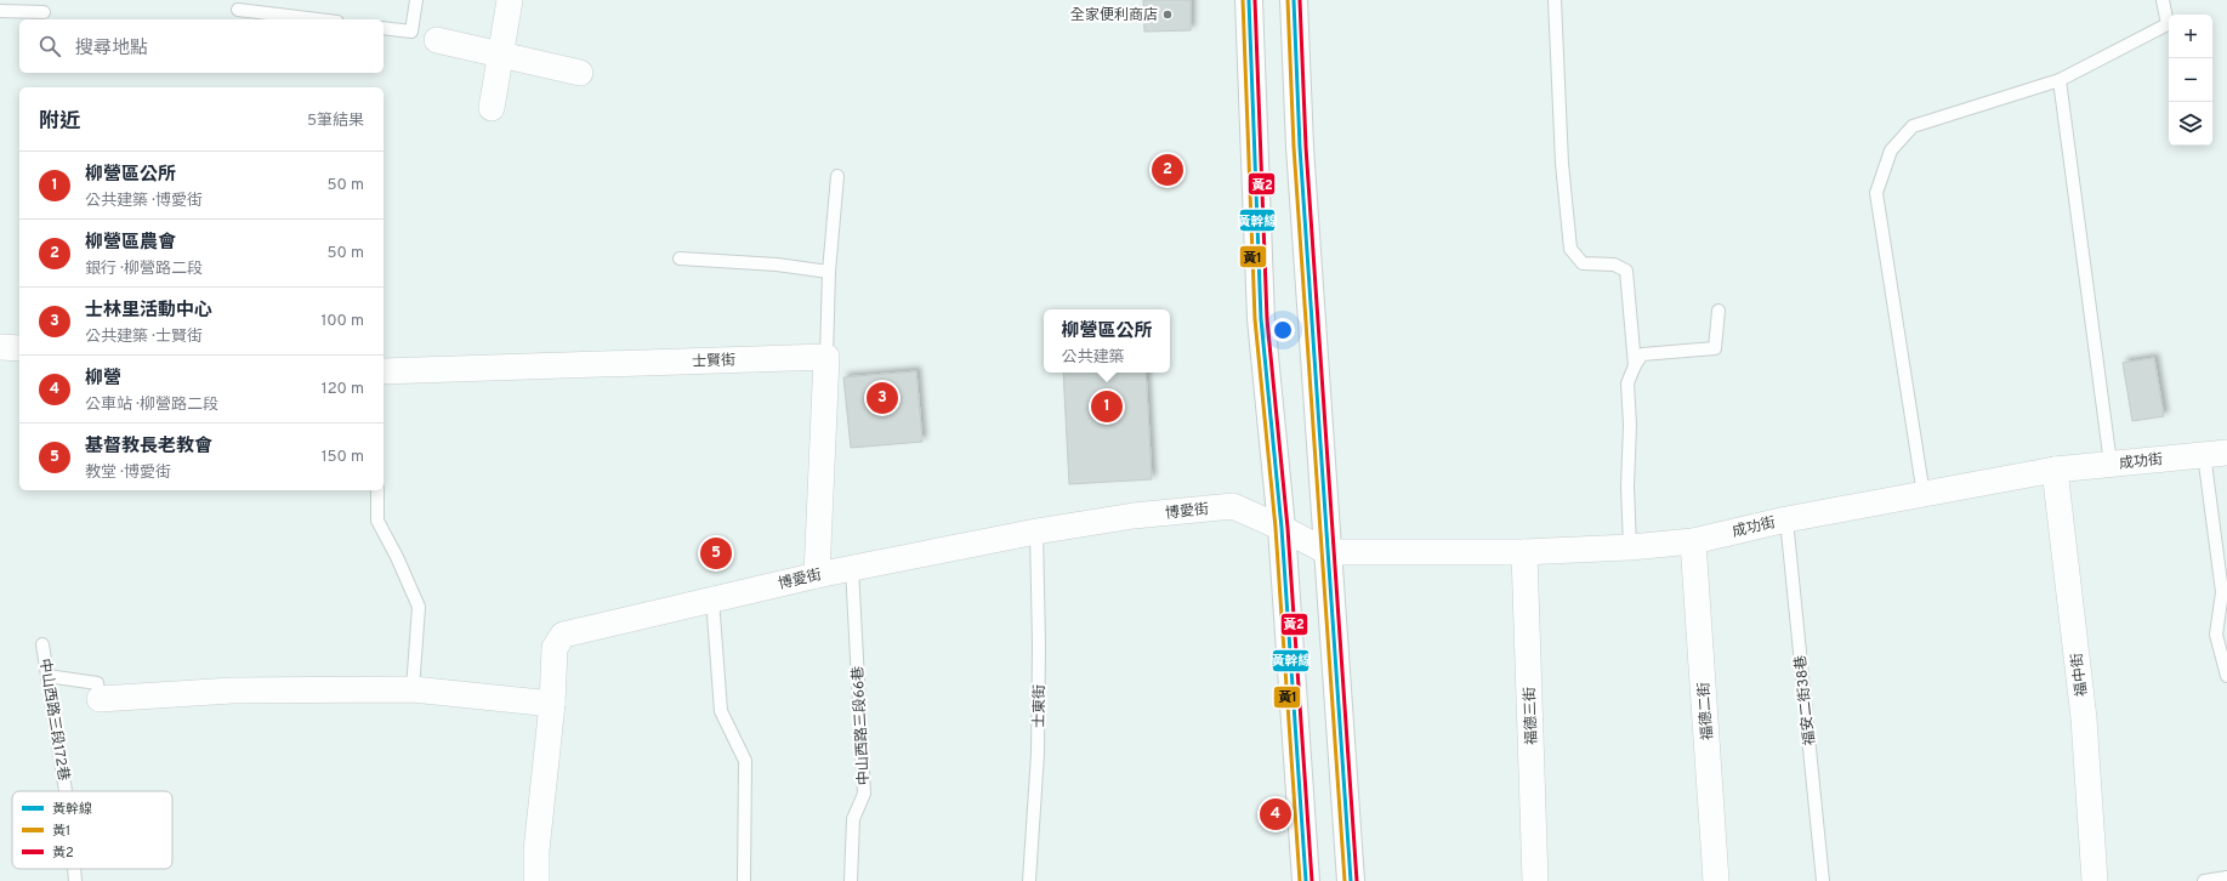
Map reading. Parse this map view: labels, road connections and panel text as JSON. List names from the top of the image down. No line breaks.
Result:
{"streets":{"street":["士賢街","成功街","博愛街","福中街","福德二街","福德三街"],"lane":["福安二街38巷","士東街","中山西路三段172巷","中山西路三段66巷"]},"crossings":[["成功街","博愛街"],["成功街","福中街"],["成功街","福安二街38巷"],["成功街","福德二街"],["成功街","福德三街"],["博愛街","士東街"],["博愛街","中山西路三段66巷"]],"places":["全家便利商店"],"lines":["transit line 黃幹線","transit line 黃1","transit line 黃2"],"legend":["黃幹線","黃1","黃2"],"page":{"map_buttons":["+","−"],"search":"搜尋地點","heading":["附近","5筆結果"],"list":[{"mark":"1","name":"柳營區公所","note":"公共建築 · 博愛街","value":"50 m"},{"mark":"2","name":"柳營區農會","note":"銀行 · 柳營路二段","value":"50 m"},{"mark":"3","name":"士林里活動中心","note":"公共建築 · 士賢街","value":"100 m"},{"mark":"4","name":"柳營","note":"公車站 · 柳營路二段","value":"120 m"},{"mark":"5","name":"基督教長老教會","note":"教堂 · 博愛街","value":"150 m"}],"pins":["2","3","1","5","4"],"popup":["柳營區公所","公共建築"]}}
